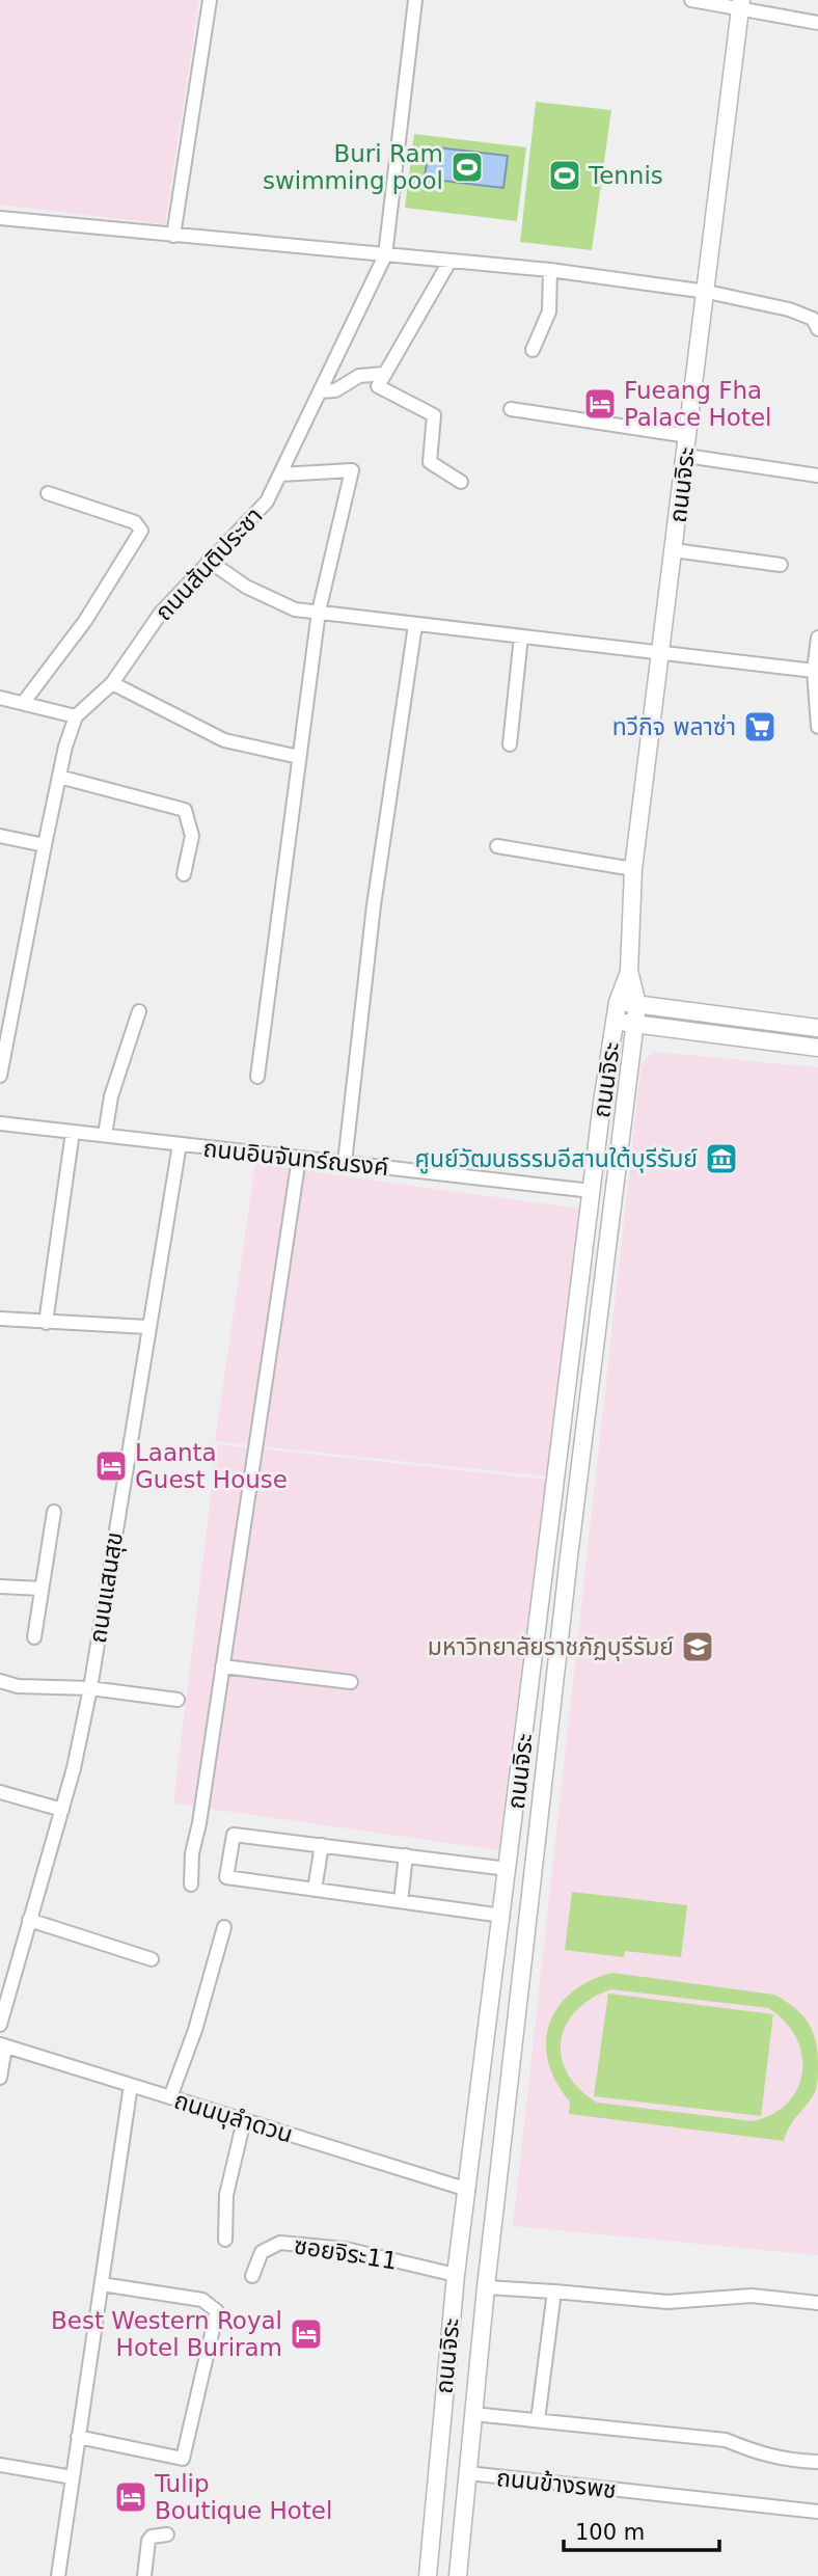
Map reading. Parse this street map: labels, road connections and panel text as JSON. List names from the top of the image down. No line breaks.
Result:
{"streets":{"main road":["ถนนจิระ"],"street":["ถนนสันติประชา","ถนนอินจันทร์ณรงค์","ถนนแสนสุข","ถนนบุลำดวน","ซอยจิระ11","ถนนข้างรพช"]},"crossings":[["ถนนจิระ","ถนนอินจันทร์ณรงค์"],["ถนนจิระ","ถนนบุลำดวน"],["ถนนจิระ","ซอยจิระ11"],["ถนนจิระ","ถนนข้างรพช"],["ถนนอินจันทร์ณรงค์","ถนนแสนสุข"]],"places":{"sports":["Buri Ram swimming pool","Tennis"],"hotel":["Fueang Fha Palace Hotel","Laanta Guest House","Best Western Royal Hotel Buriram","Tulip Boutique Hotel"],"supermarket":["ทวีกิจ พลาซ่า"],"museum":["ศูนย์วัฒนธรรมอีสานใต้บุรีรัมย์"],"school or university":["มหาวิทยาลัยราชภัฏบุรีรัมย์"]},"scale_bar":"100 m"}
